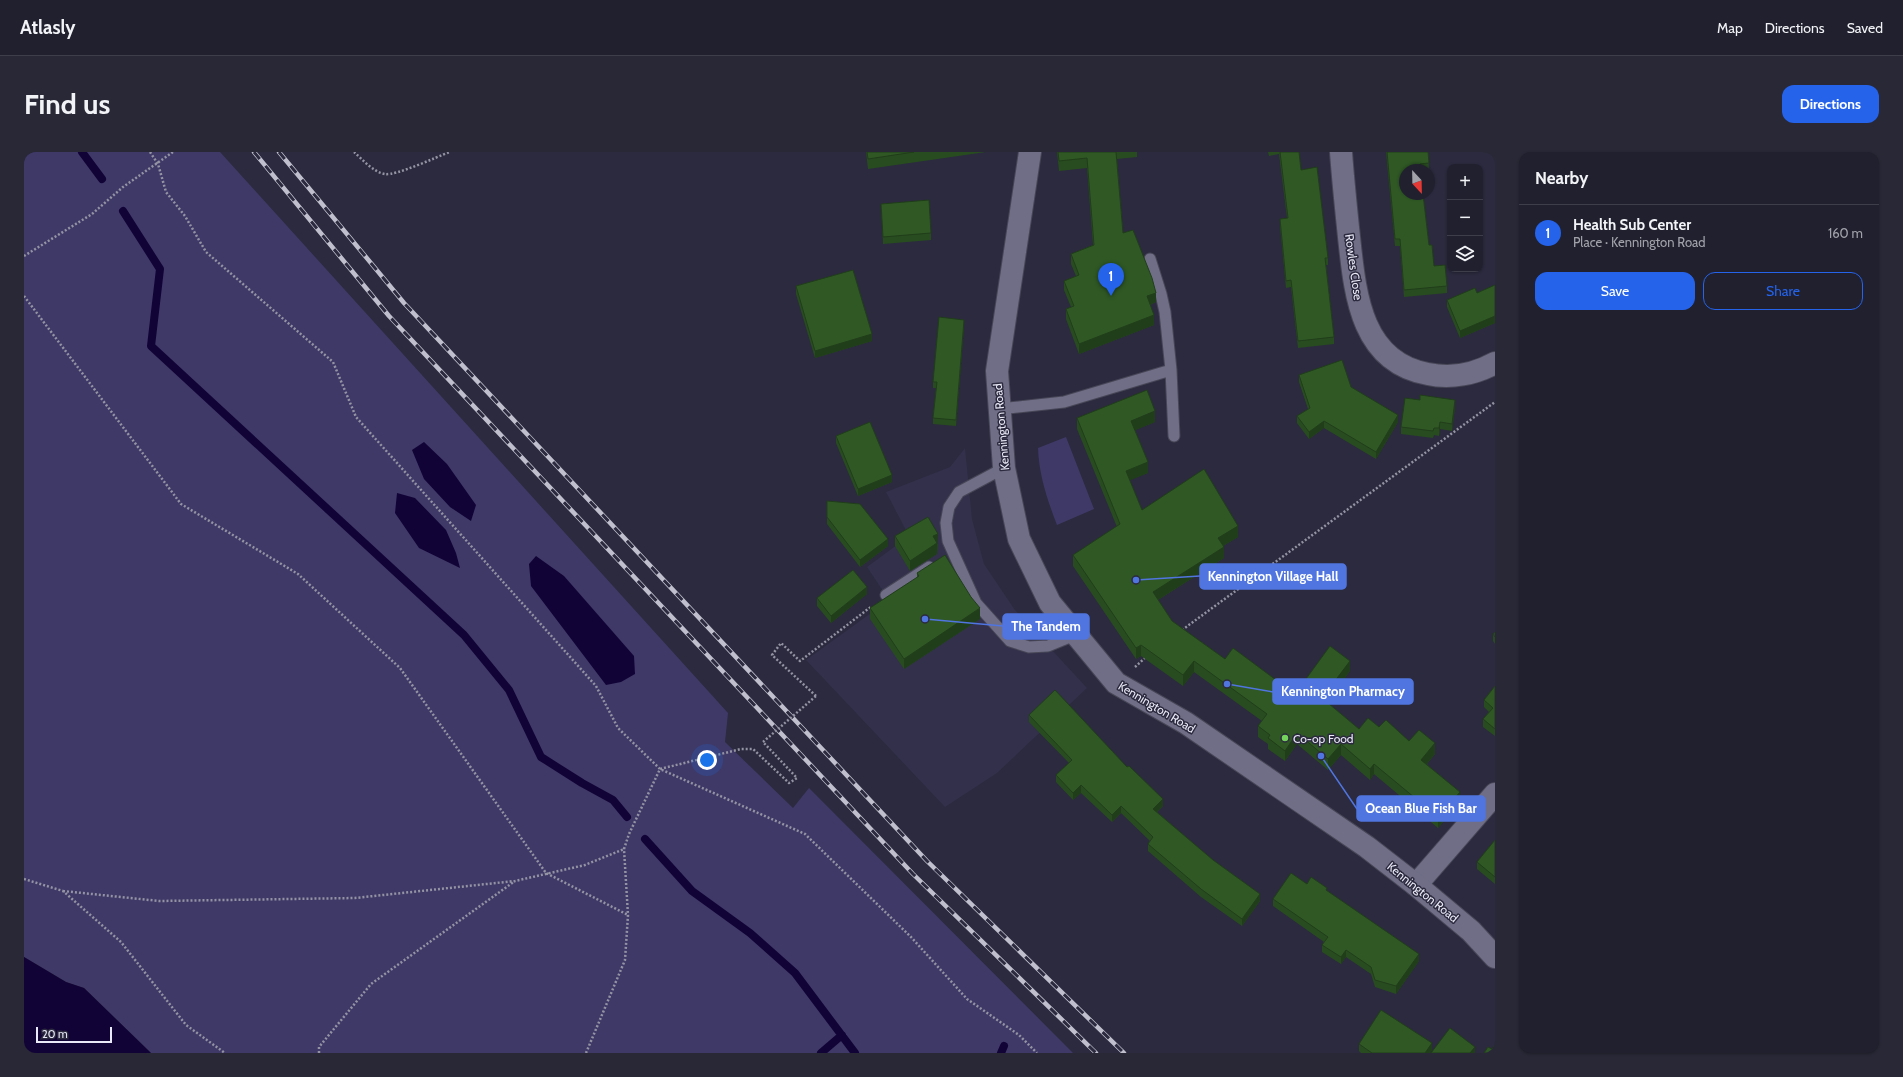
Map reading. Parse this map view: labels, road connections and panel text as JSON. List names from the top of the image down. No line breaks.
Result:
{"streets":{"street":["Rowles Close","Kennington Road"]},"places":["Kennington Village Hall","The Tandem","Kennington Pharmacy","Co-op Food","Ocean Blue Fish Bar"],"scale_bar":"20 m","north":"bottom","page":{"header":"Atlasly","nav":["Map","Directions","Saved"],"buttons":["Directions",["Save","Share"]],"title":"Find us","heading":"Nearby","map_buttons":["+","−"],"list":[{"mark":"1","name":"Health Sub Center","note":"Place · Kennington Road","value":"160 m"}],"pins":"1","scale":"20 m"}}
